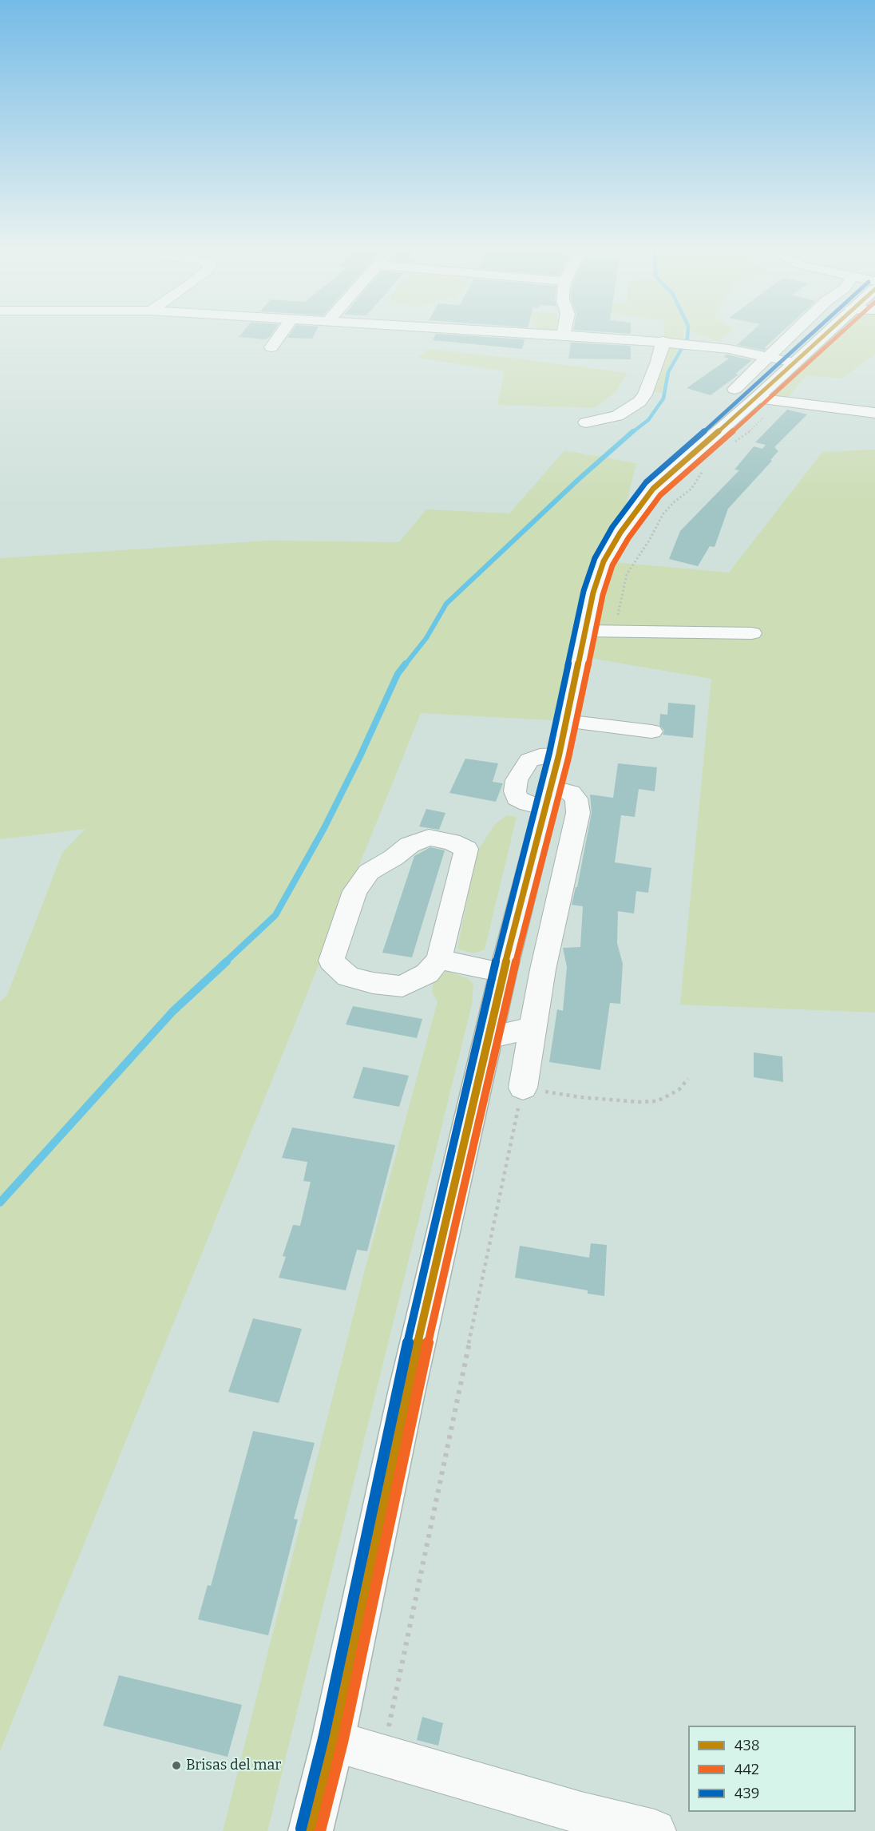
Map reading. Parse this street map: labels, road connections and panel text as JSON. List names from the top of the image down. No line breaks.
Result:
{"places":["Brisas del mar"],"lines":["transit line 438","transit line 442","transit line 439"],"legend":["438","442","439"]}
